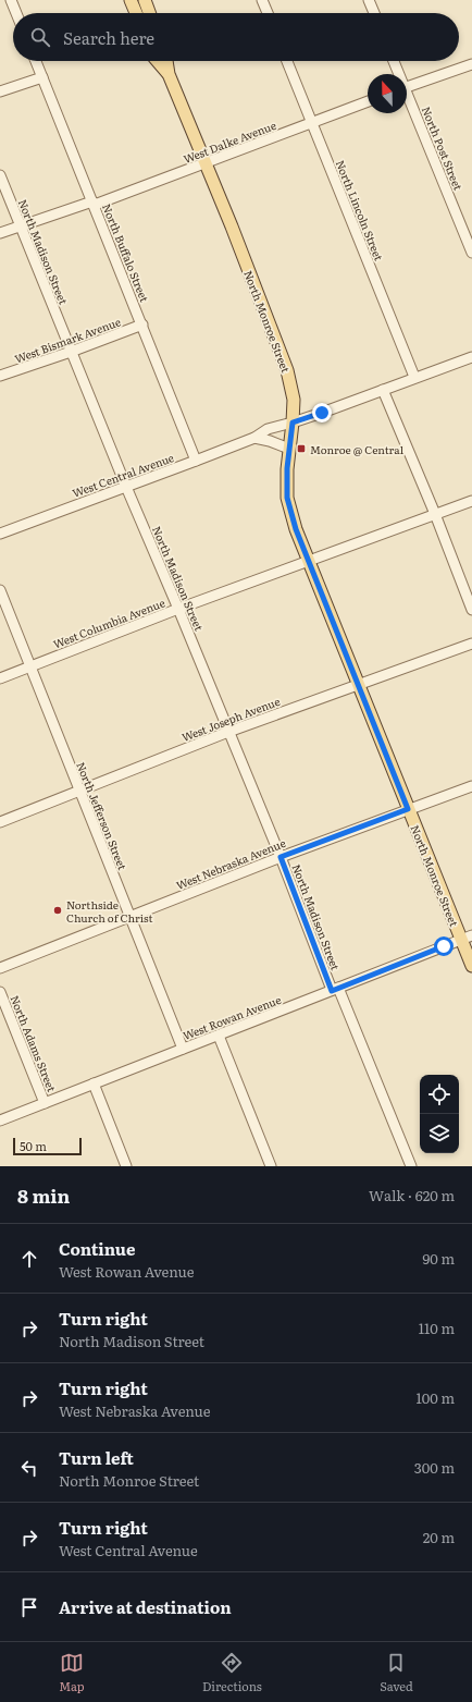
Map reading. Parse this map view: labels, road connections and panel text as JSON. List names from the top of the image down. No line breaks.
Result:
{"streets":{"main road":["North Monroe Street"],"street":["West Dalke Avenue","North Post Street","North Lincoln Street","North Madison Street","North Buffalo Street","West Bismark Avenue","West Central Avenue","West Columbia Avenue","West Joseph Avenue","North Jefferson Street","West Nebraska Avenue","West Rowan Avenue","North Adams Street"]},"crossings":[["West Dalke Avenue","North Lincoln Street"],["West Dalke Avenue","North Madison Street"],["West Dalke Avenue","North Buffalo Street"],["West Dalke Avenue","North Monroe Street"],["North Lincoln Street","West Central Avenue"],["North Madison Street","West Bismark Avenue"],["North Madison Street","West Central Avenue"],["North Madison Street","West Columbia Avenue"],["North Madison Street","West Joseph Avenue"],["North Madison Street","West Nebraska Avenue"],["North Madison Street","West Rowan Avenue"],["North Buffalo Street","West Bismark Avenue"],["North Buffalo Street","West Central Avenue"],["North Monroe Street","West Central Avenue"],["North Monroe Street","West Columbia Avenue"],["North Monroe Street","West Joseph Avenue"],["North Monroe Street","West Nebraska Avenue"],["North Monroe Street","West Rowan Avenue"],["West Columbia Avenue","North Jefferson Street"],["West Joseph Avenue","North Jefferson Street"],["North Jefferson Street","West Nebraska Avenue"],["North Jefferson Street","West Rowan Avenue"],["West Rowan Avenue","North Adams Street"]],"places":{"transit":["Monroe @ Central"],"other":["Northside Church of Christ"]},"scale_bar":"50 m","north":"top","page":{"search":"Search here","scale":"50 m","heading":["8 min","Walk · 620 m"],"list":[["Continue","West Rowan Avenue","90 m"],["Turn right","North Madison Street","110 m"],["Turn right","West Nebraska Avenue","100 m"],["Turn left","North Monroe Street","300 m"],["Turn right","West Central Avenue","20 m"],"Arrive at destination"],"nav":["Map","Directions","Saved"]}}
